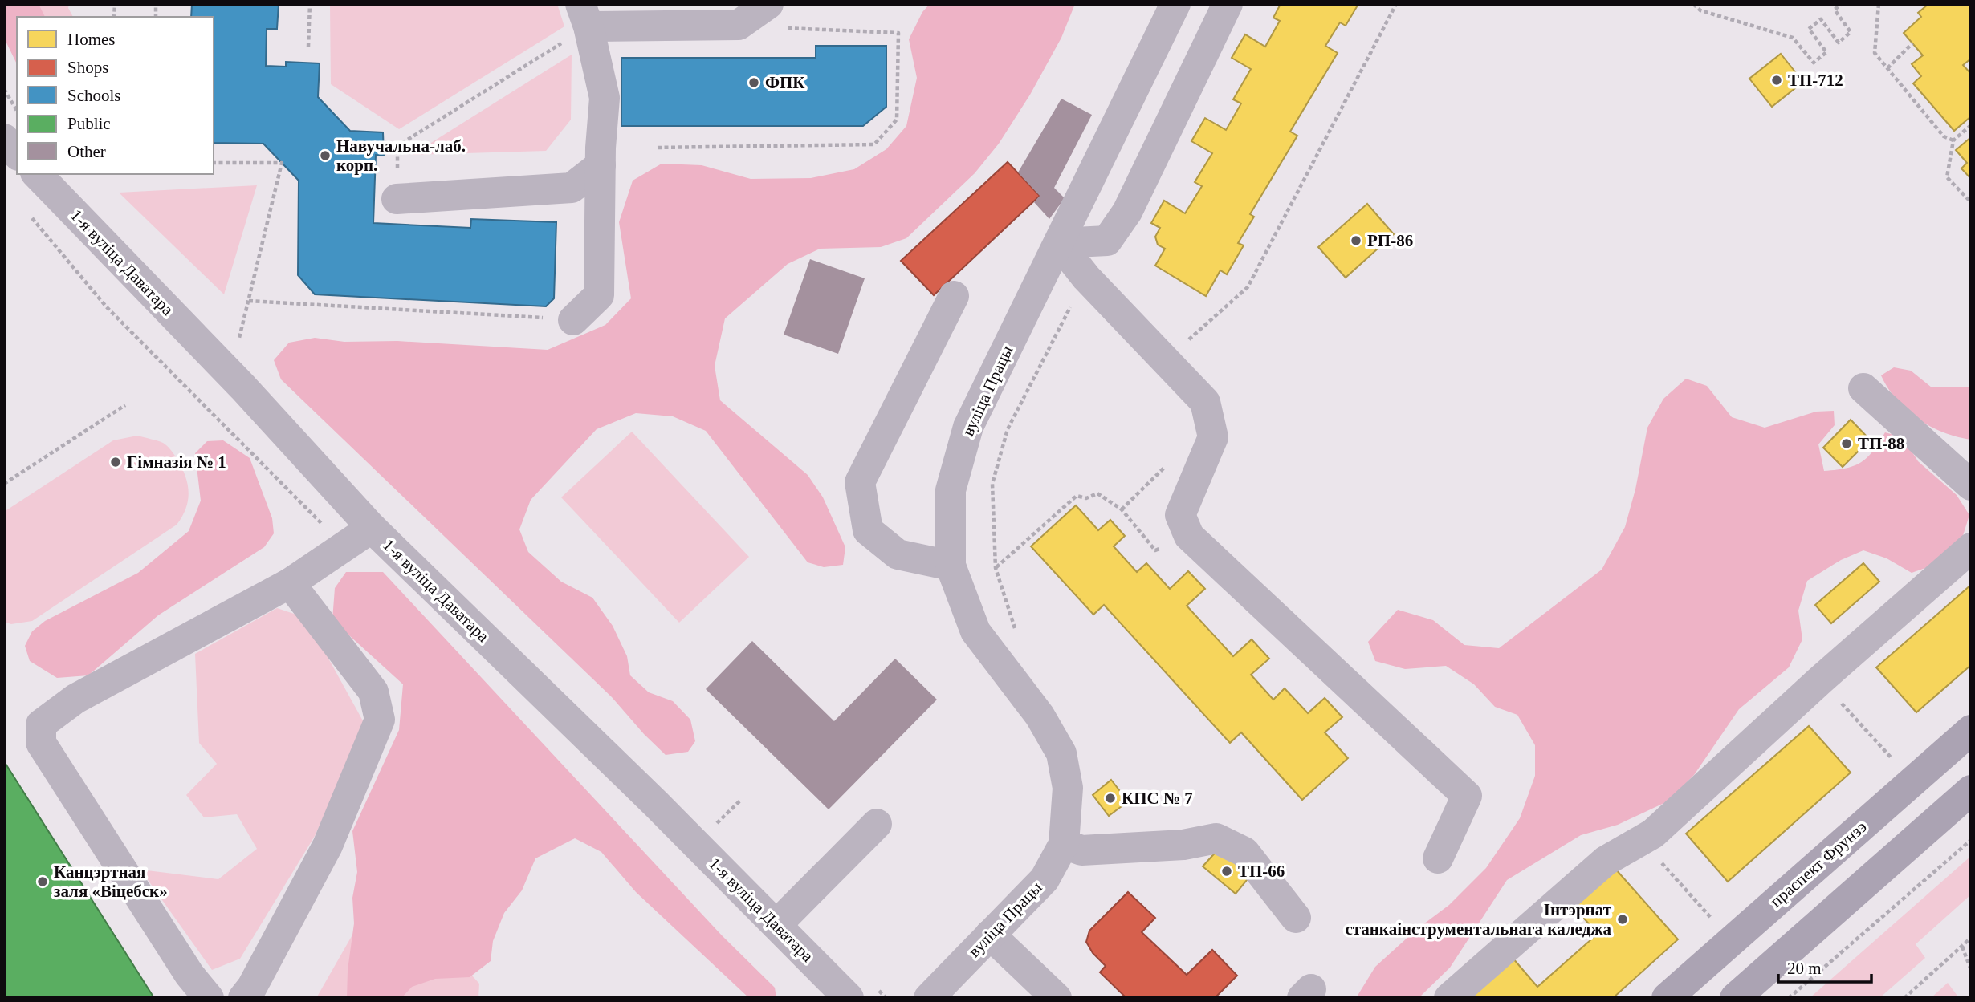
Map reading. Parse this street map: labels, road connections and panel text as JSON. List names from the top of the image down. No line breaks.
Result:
{"streets":{"main road":["праспект Фрунзэ"],"street":["1-я вуліца Даватара","вуліца Працы"]},"places":["ТП-712","ФПК","Навучальна-лаб. корп.","РП-86","ТП-88","Гімназія № 1","КПС № 7","ТП-66","Канцэртная заля «Віцебск»","Інтэрнат станкаінструментальнага каледжа"],"legend":["Homes","Shops","Schools","Public","Other"],"scale_bar":"20 m"}
